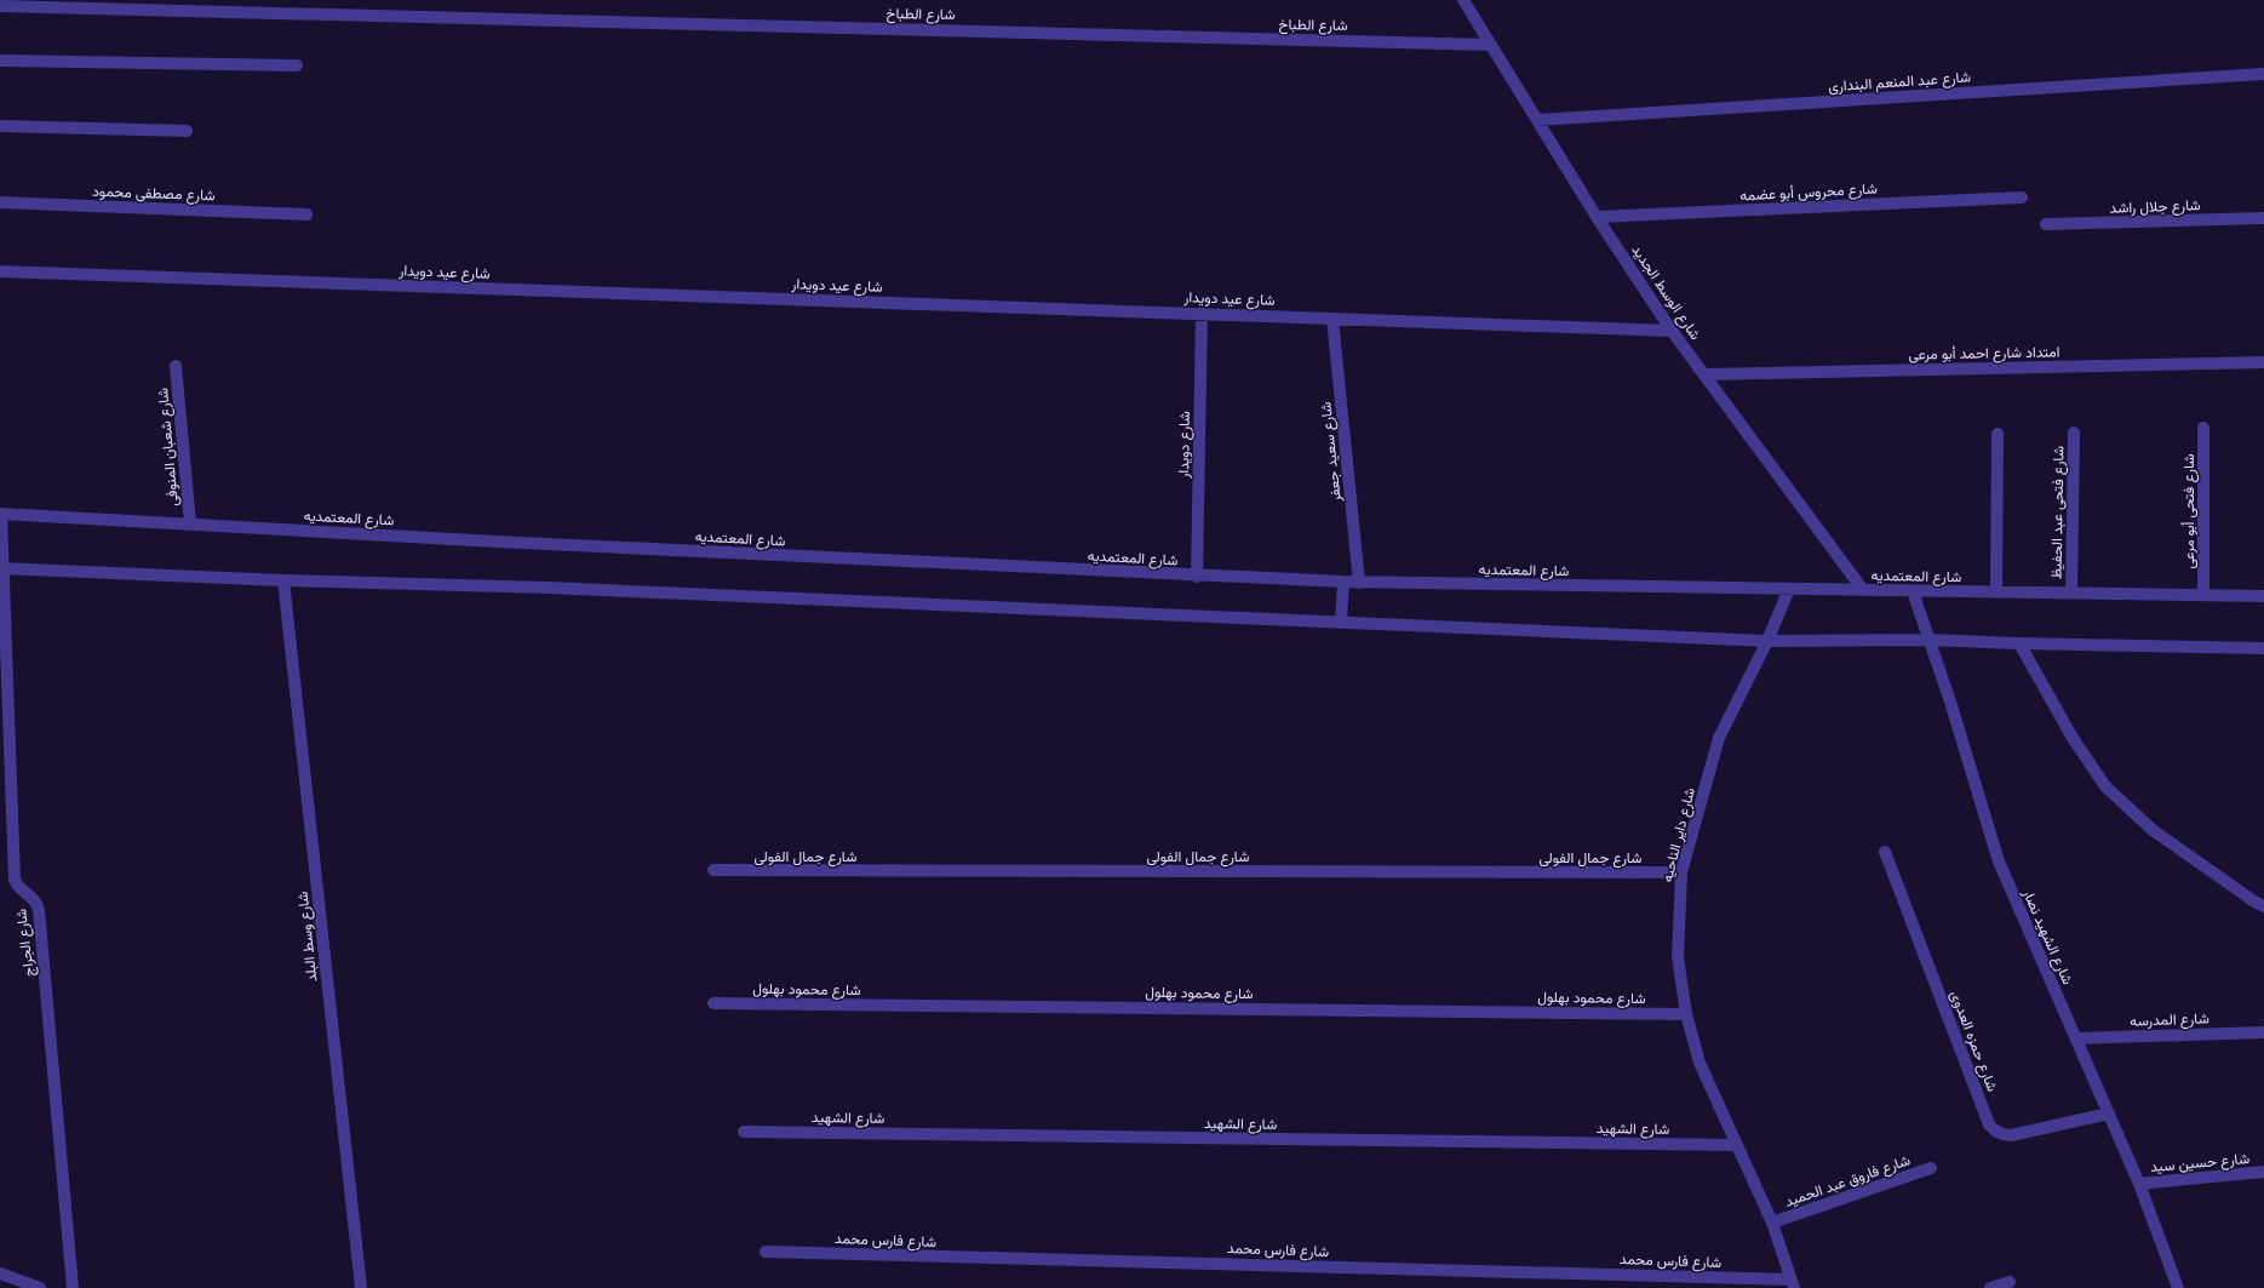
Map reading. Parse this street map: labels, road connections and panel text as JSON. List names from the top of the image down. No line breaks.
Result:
{"streets":{"street":["شارع الطباخ","شارع عبد المنعم البندارى","شارع محروس أبو عضمه","شارع مصطفى محمود","شارع جلال راشد","شارع عيد دويدار","شارع الوسط الجديد","امتداد شارع احمد أبو مرعى","شارع دويدار","شارع شعبان المنوفى","شارع سعيد جعفر","شارع فتحى أبو مرعى","شارع فتحى عبد الحفيظ","شارع المعتمديه","شارع داير الناحيه","شارع جمال الفولى","شارع وسط البلد","شارع الشهيد نصار","شارع الجراج","شارع محمود بهلول","شارع المدرسه","شارع حمزه العدوى","شارع الشهيد","شارع حسين سيد","شارع فاروق عبد الحميد","شارع فارس محمد"]},"crossings":[["شارع الطباخ","شارع الوسط الجديد"],["شارع عبد المنعم البندارى","شارع الوسط الجديد"],["شارع محروس أبو عضمه","شارع الوسط الجديد"],["شارع عيد دويدار","شارع الوسط الجديد"],["شارع عيد دويدار","شارع دويدار"],["شارع عيد دويدار","شارع سعيد جعفر"],["شارع الوسط الجديد","امتداد شارع احمد أبو مرعى"],["شارع الوسط الجديد","شارع المعتمديه"],["شارع دويدار","شارع المعتمديه"],["شارع شعبان المنوفى","شارع المعتمديه"],["شارع سعيد جعفر","شارع المعتمديه"],["شارع فتحى أبو مرعى","شارع المعتمديه"],["شارع فتحى عبد الحفيظ","شارع المعتمديه"],["شارع المعتمديه","شارع داير الناحيه"],["شارع المعتمديه","شارع الشهيد نصار"],["شارع المعتمديه","شارع الجراج"],["شارع داير الناحيه","شارع جمال الفولى"],["شارع داير الناحيه","شارع محمود بهلول"],["شارع داير الناحيه","شارع الشهيد"],["شارع داير الناحيه","شارع فاروق عبد الحميد"],["شارع داير الناحيه","شارع فارس محمد"],["شارع الشهيد نصار","شارع المدرسه"],["شارع الشهيد نصار","شارع حمزه العدوى"],["شارع الشهيد نصار","شارع حسين سيد"]]}
